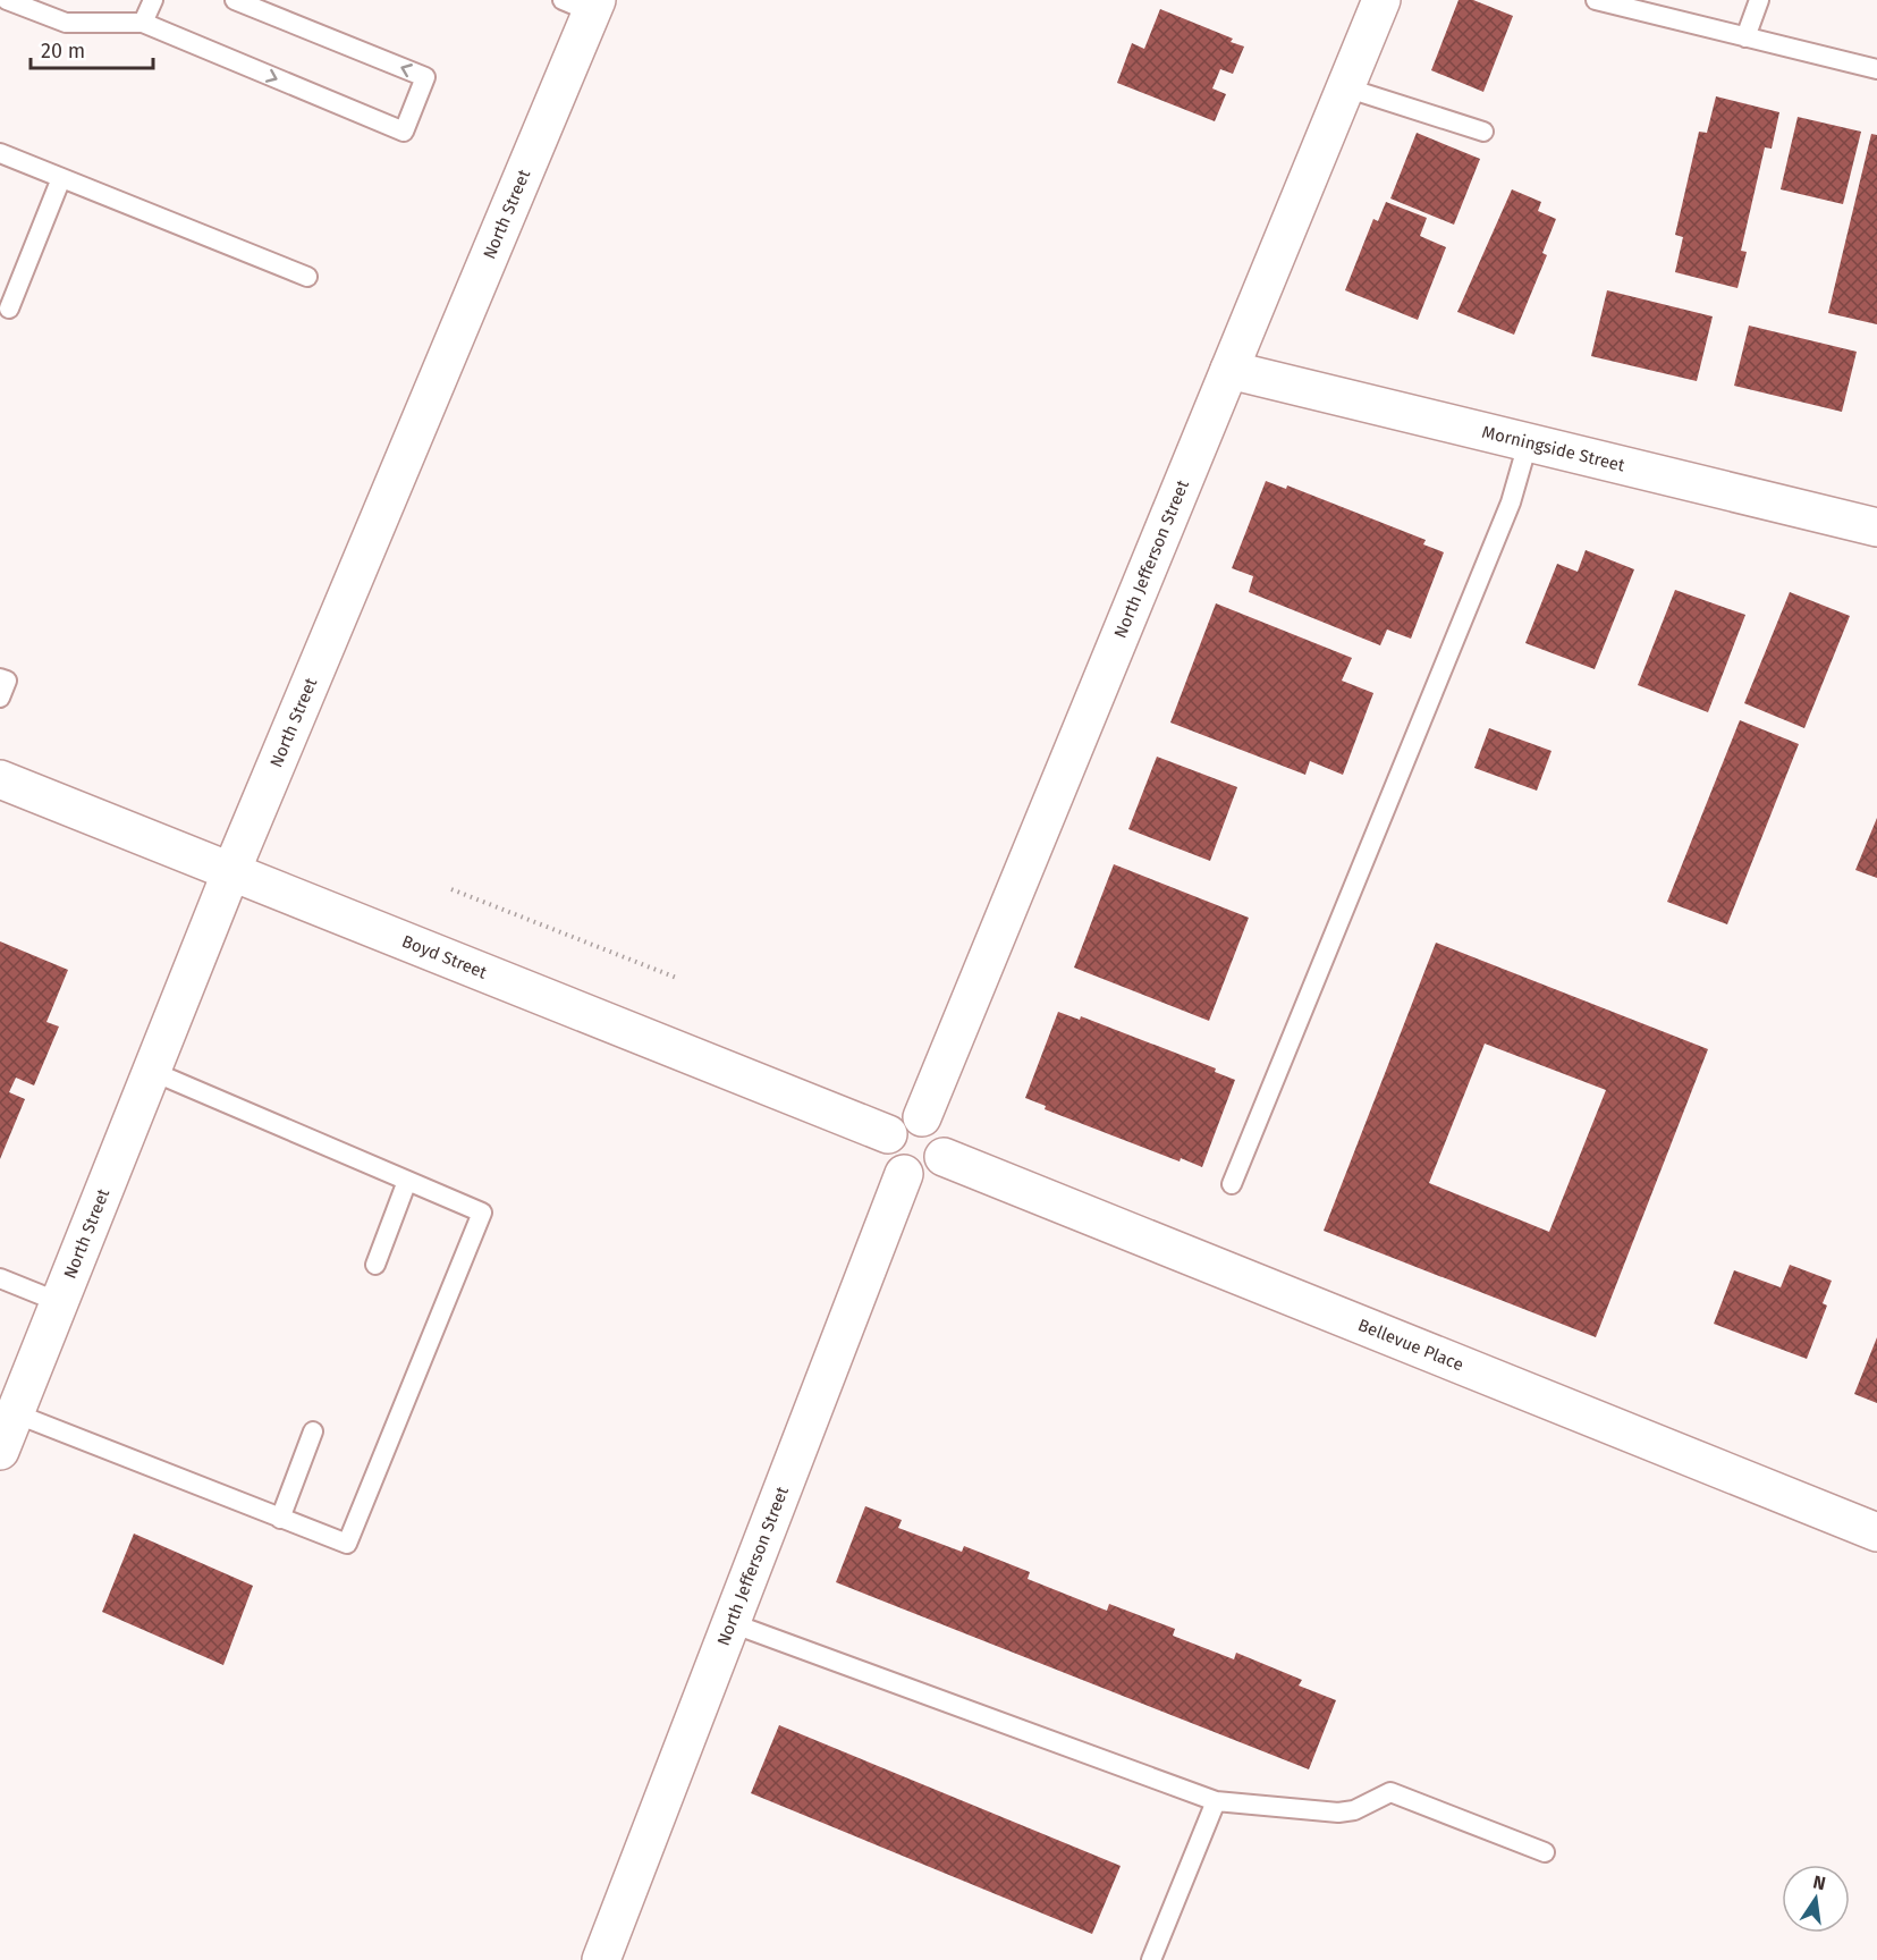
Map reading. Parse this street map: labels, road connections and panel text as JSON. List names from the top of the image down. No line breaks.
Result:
{"streets":{"street":["North Street","Morningside Street","North Jefferson Street","Boyd Street","Bellevue Place"]},"crossings":[["North Street","Boyd Street"],["Morningside Street","North Jefferson Street"],["North Jefferson Street","Boyd Street"],["North Jefferson Street","Bellevue Place"],["Boyd Street","Bellevue Place"]],"scale_bar":"20 m","north":"top"}
